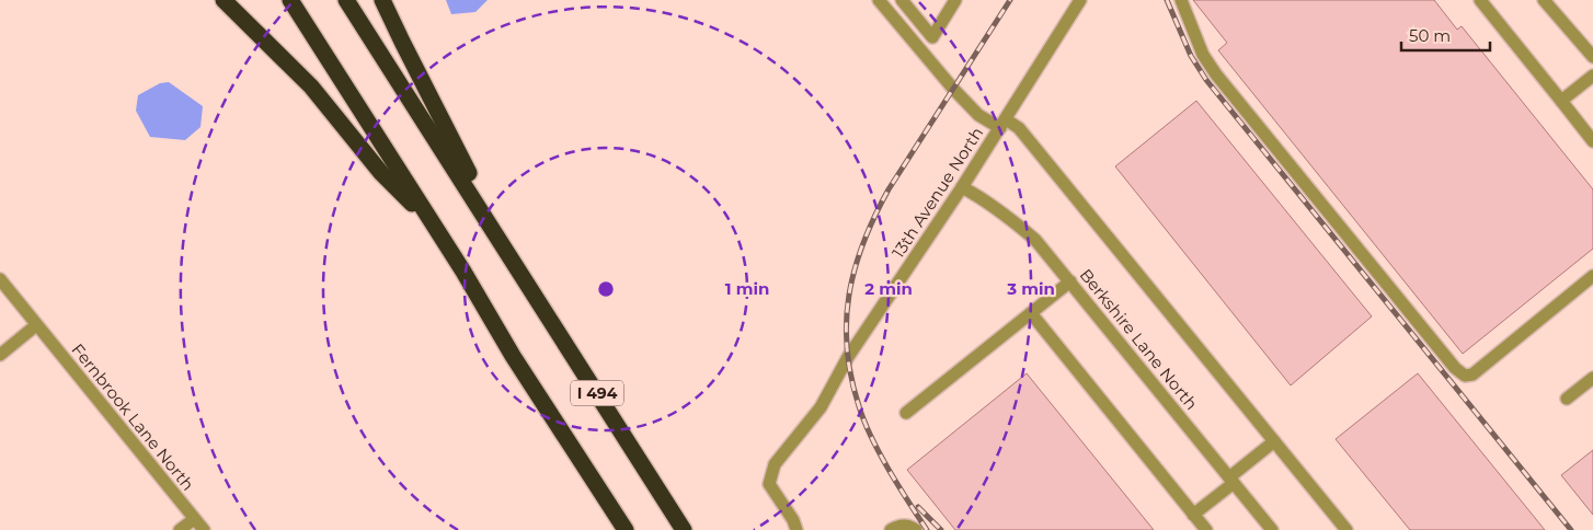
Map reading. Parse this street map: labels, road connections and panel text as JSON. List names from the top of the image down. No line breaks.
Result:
{"streets":{"highway":["I 494"],"street":["13th Avenue North","Berkshire Lane North","Fernbrook Lane North"]},"crossings":[["13th Avenue North","Berkshire Lane North"]],"scale_bar":"50 m","rings":["1 min","2 min","3 min"]}
